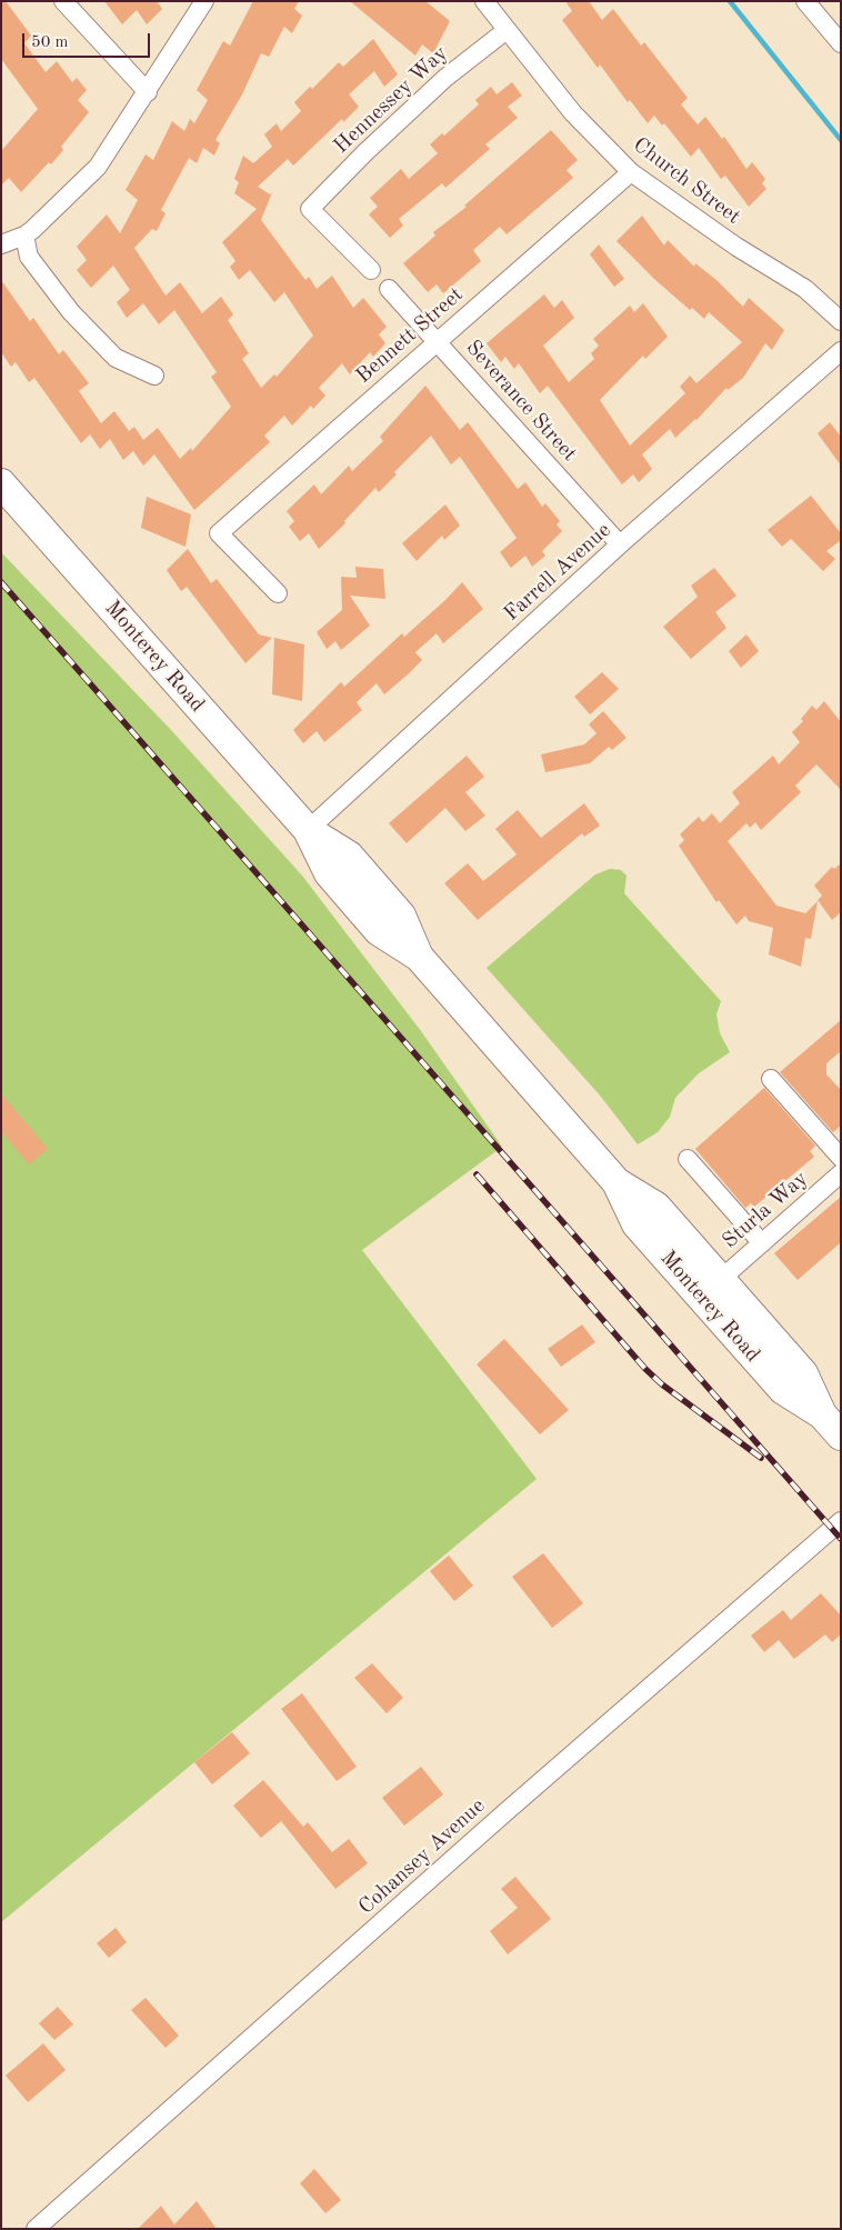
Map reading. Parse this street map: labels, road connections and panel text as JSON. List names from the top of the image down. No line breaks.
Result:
{"streets":{"main road":["Monterey Road"],"street":["Hennessey Way","Church Street","Bennett Street","Severance Street","Farrell Avenue","Sturla Way","Cohansey Avenue"]},"crossings":[["Hennessey Way","Church Street"],["Church Street","Bennett Street"],["Bennett Street","Severance Street"],["Severance Street","Farrell Avenue"],["Farrell Avenue","Monterey Road"],["Monterey Road","Sturla Way"]],"scale_bar":"50 m"}
